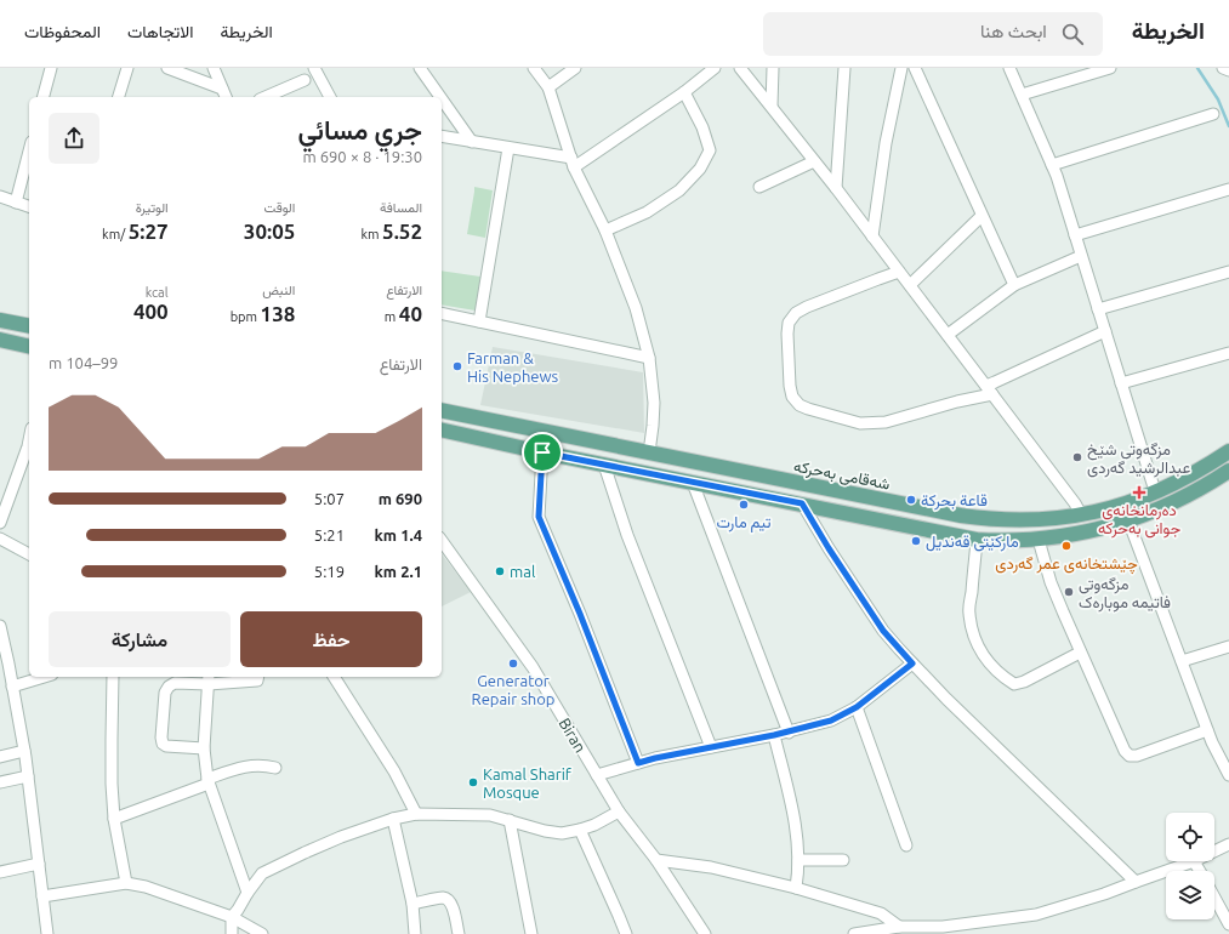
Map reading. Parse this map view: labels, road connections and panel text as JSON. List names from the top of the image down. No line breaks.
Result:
{"streets":{"main road":["شەقامی بەحرکە"],"street":["Biran"]},"places":{"other":["Farman & His Nephews","مزگەوتی شێخ عبدالرشید گەردی","قاعة بحركة","تيم مارت","مارکێتی قەندیل","چێشتخانەی عمر گەردی","mal","مزگەوتی فاتیمە موبارەک","Generator Repair shop","Kamal Sharif Mosque"],"health":["دەرمانخانەی جوانی بەحرکە"]},"page":{"header":"الخريطة","search":"ابحث هنا","nav":["الخريطة","الاتجاهات","المحفوظات"],"heading":["جري مسائي","19:30 · 8 × 690 m"],"stats":[["المسافة","5.52 km"],["الوقت","30:05"],["الوتيرة","5:27 /km"],["الارتفاع","40 m"],["النبض","138 bpm"],["kcal","400"]],"chart":["الارتفاع","99–104 m"],"list":[{"name":"690 m","note":"5:07"},{"name":"1.4 km","note":"5:21"},{"name":"2.1 km","note":"5:19"}],"buttons":["حفظ","مشاركة"]}}
